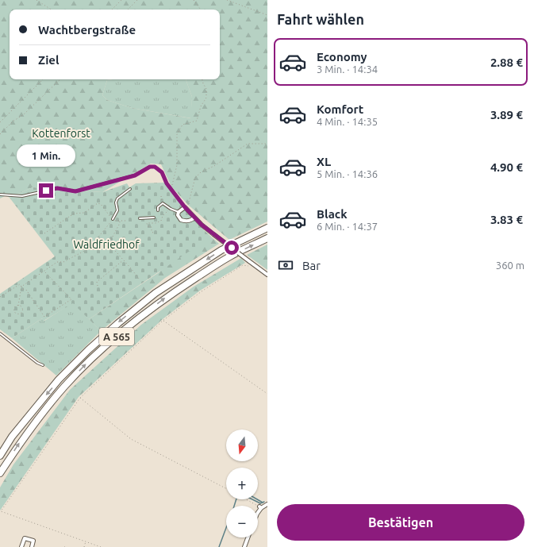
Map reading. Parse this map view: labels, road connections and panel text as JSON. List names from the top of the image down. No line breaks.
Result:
{"streets":{"highway":["A 565"]},"parks":["Kottenforst","Waldfriedhof"],"north":"bottom","page":{"heading":"Fahrt wählen","banner":["Wachtbergstraße","Ziel"],"list":[{"name":"Economy","note":"3 Min. · 14:34","value":"2.88 €"},{"name":"Komfort","note":"4 Min. · 14:35","value":"3.89 €"},{"name":"XL","note":"5 Min. · 14:36","value":"4.90 €"},{"name":"Black","note":"6 Min. · 14:37","value":"3.83 €"}],"bubble":"1 Min.","pay":["Bar","360 m"],"map_buttons":["+","−"],"buttons":"Bestätigen"}}
